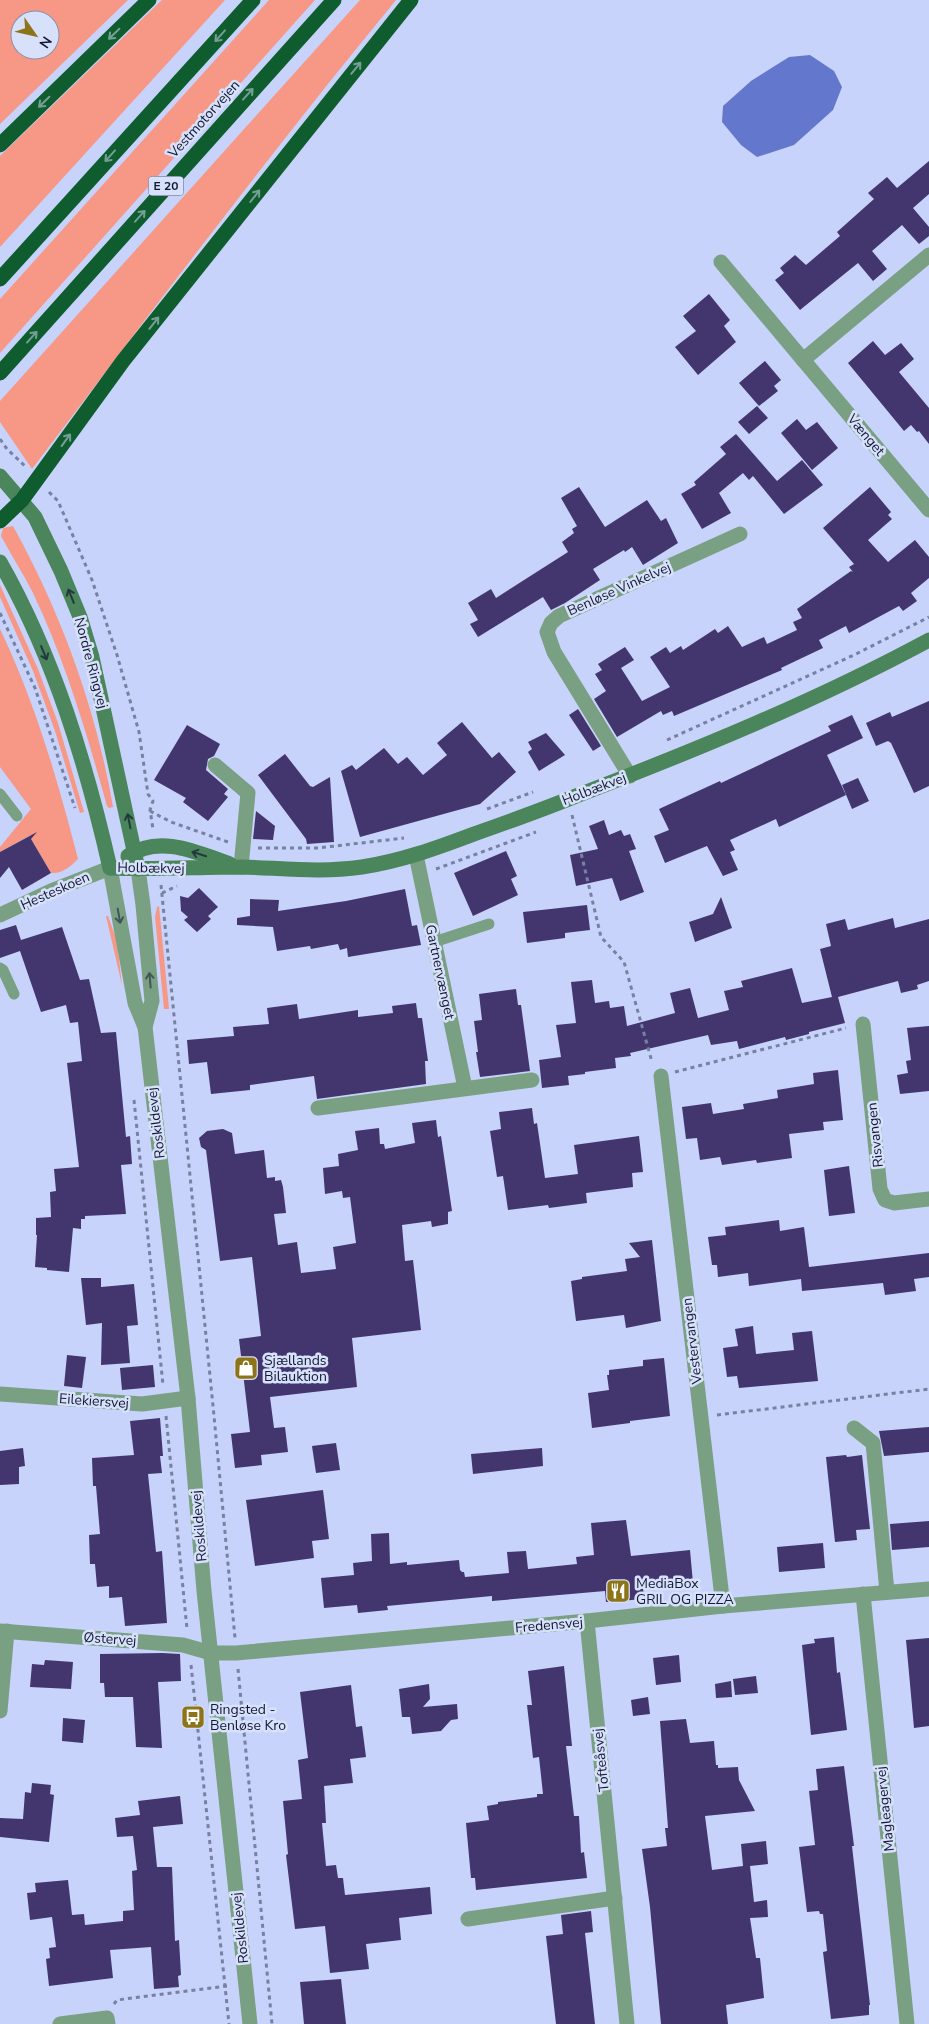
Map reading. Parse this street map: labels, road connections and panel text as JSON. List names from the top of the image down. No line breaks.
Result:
{"streets":{"highway":["Vestmotorvejen","E 20"],"main road":["Nordre Ringvej","Holbækvej"],"street":["Vænget","Benløse Vinkelvej","Hesteskoen","Gartnervænget","Roskildevej","Risvangen","Vestervangen","Eilekiersvej","Fredensvej","Østervej","Tofteåsvej","Magleagervej"]},"crossings":[["Benløse Vinkelvej","Holbækvej"],["Nordre Ringvej","Holbækvej"],["Nordre Ringvej","Roskildevej"],["Holbækvej","Hesteskoen"],["Holbækvej","Gartnervænget"],["Holbækvej","Roskildevej"],["Hesteskoen","Roskildevej"],["Roskildevej","Eilekiersvej"],["Roskildevej","Fredensvej"],["Roskildevej","Østervej"],["Vestervangen","Fredensvej"],["Fredensvej","Østervej"],["Fredensvej","Tofteåsvej"],["Fredensvej","Magleagervej"]],"places":{"shop":["Sjællands Bilauktion"],"restaurant":["MediaBox GRIL OG PIZZA"],"bus stop":["Ringsted - Benløse Kro"]},"north":"bottom right"}
